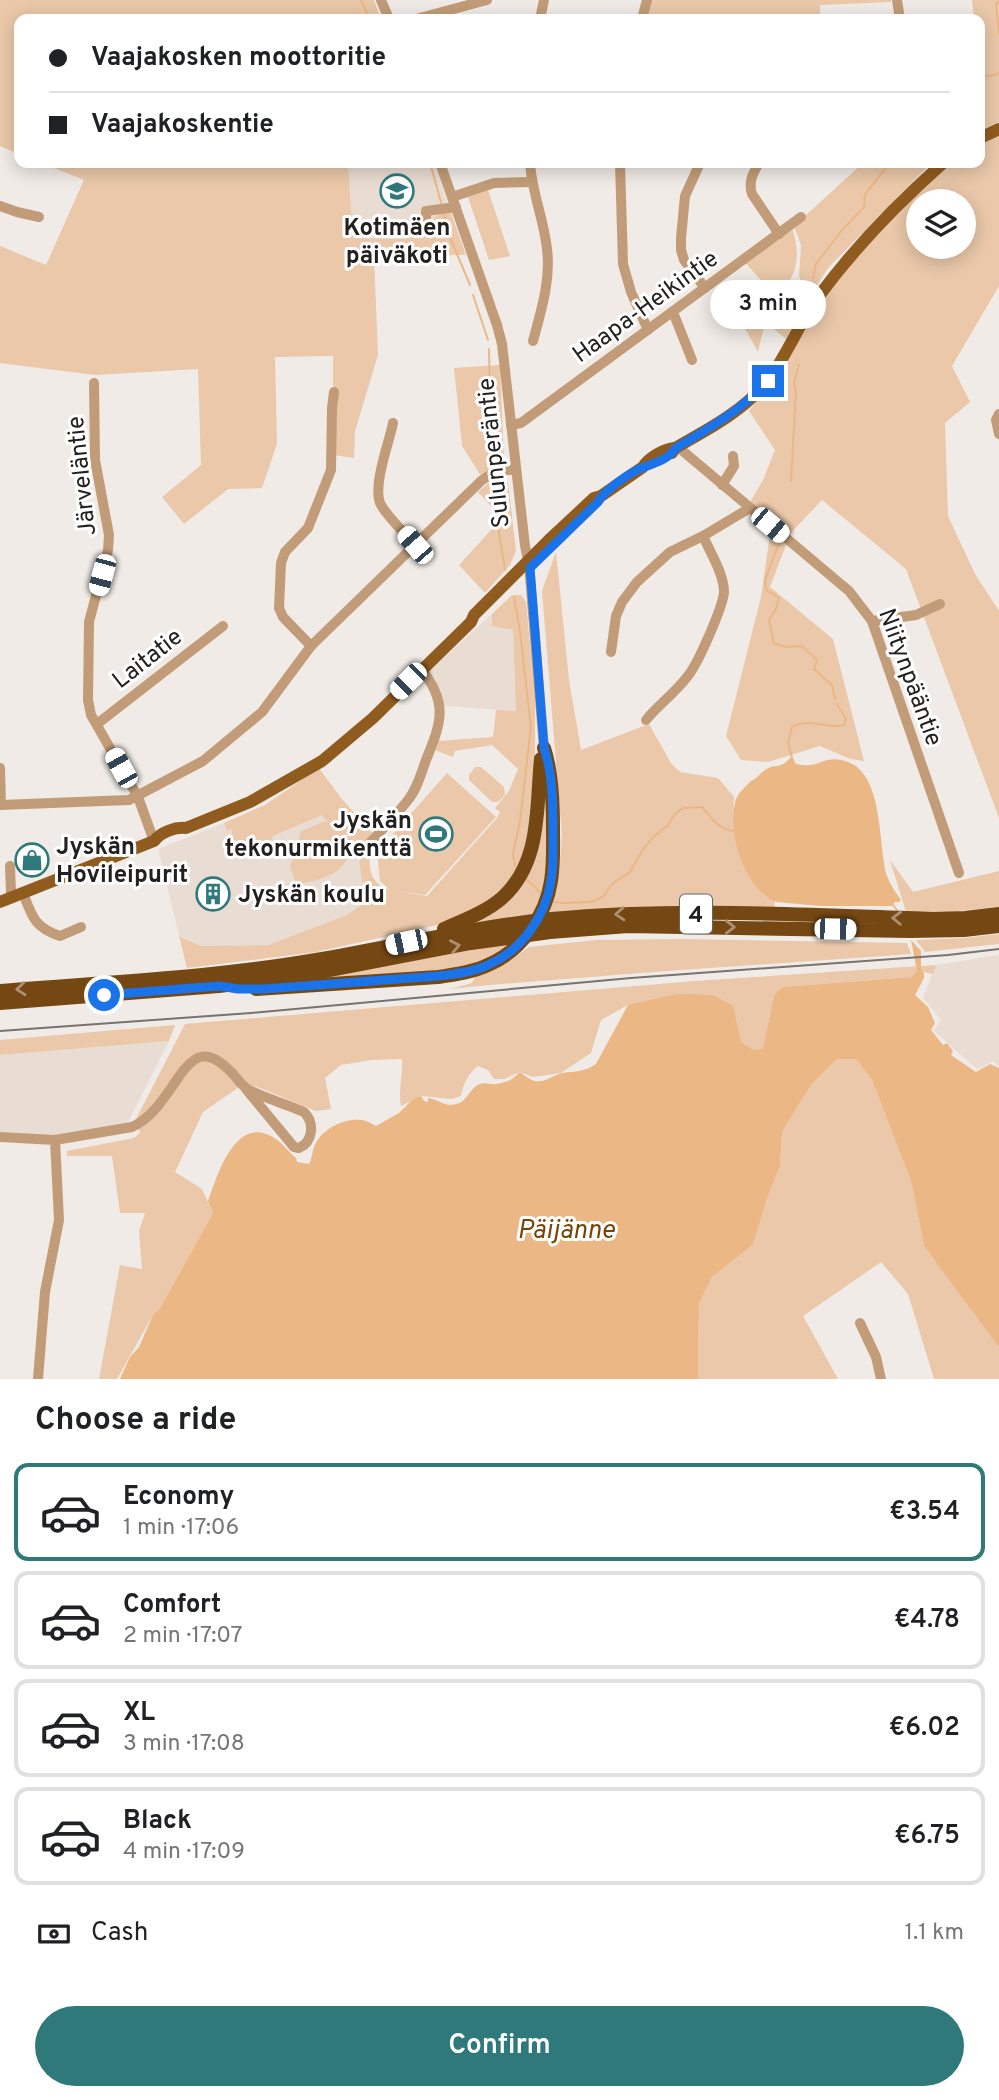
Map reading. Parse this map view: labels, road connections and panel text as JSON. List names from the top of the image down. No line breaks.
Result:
{"streets":{"highway":["4"],"street":["Haapa-Heikintie","Sulunperäntie","Järveläntie","Laitatie","Niitynpääntie"]},"crossings":[["Haapa-Heikintie","Sulunperäntie"],["Järveläntie","Laitatie"]],"water":["Päijänne"],"places":{"school or university":["Kotimäen päiväkoti"],"sports":["Jyskän tekonurmikenttä"],"shop":["Jyskän Hovileipurit"],"building":["Jyskän koulu"]},"page":{"banner":["Vaajakosken moottoritie","Vaajakoskentie"],"bubble":"3 min","heading":"Choose a ride","list":[{"name":"Economy","note":"1 min · 17:06","value":"€3.54"},{"name":"Comfort","note":"2 min · 17:07","value":"€4.78"},{"name":"XL","note":"3 min · 17:08","value":"€6.02"},{"name":"Black","note":"4 min · 17:09","value":"€6.75"}],"pay":["Cash","1.1 km"],"buttons":"Confirm"}}
